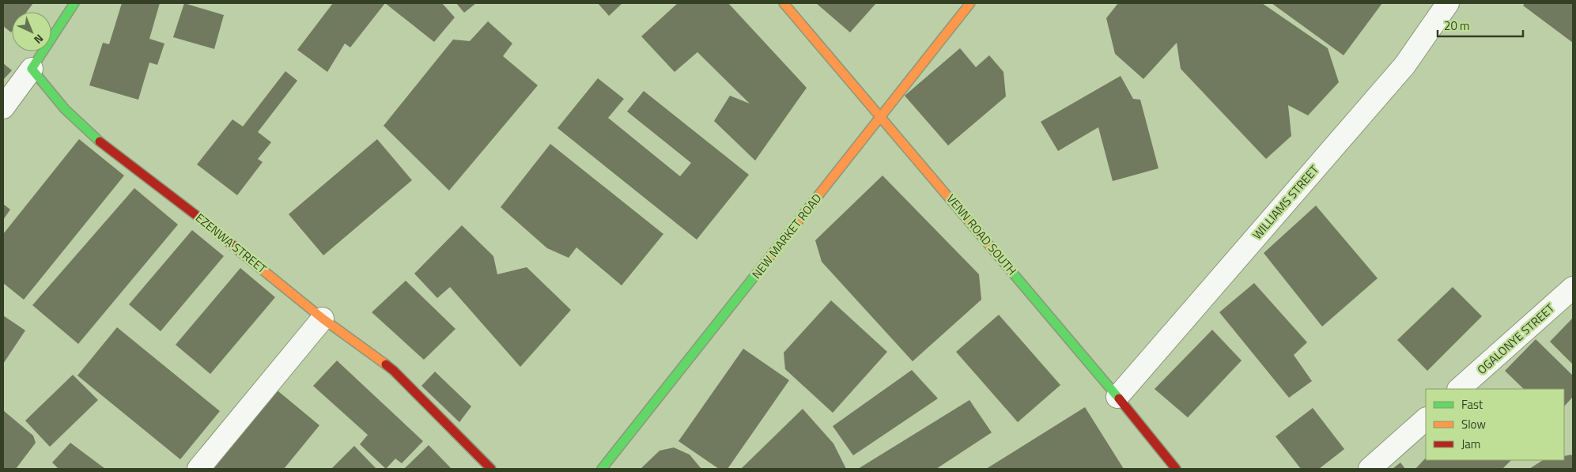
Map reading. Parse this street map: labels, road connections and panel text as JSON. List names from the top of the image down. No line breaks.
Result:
{"streets":{"street":["WILLIAMS STREET","VENN ROAD SOUTH","NEW MARKET ROAD","EZENWA STREET","OGALONYE STREET"]},"crossings":[["WILLIAMS STREET","VENN ROAD SOUTH"],["VENN ROAD SOUTH","NEW MARKET ROAD"]],"legend":["Fast","Slow","Jam"],"scale_bar":"20 m","north":"bottom right"}
